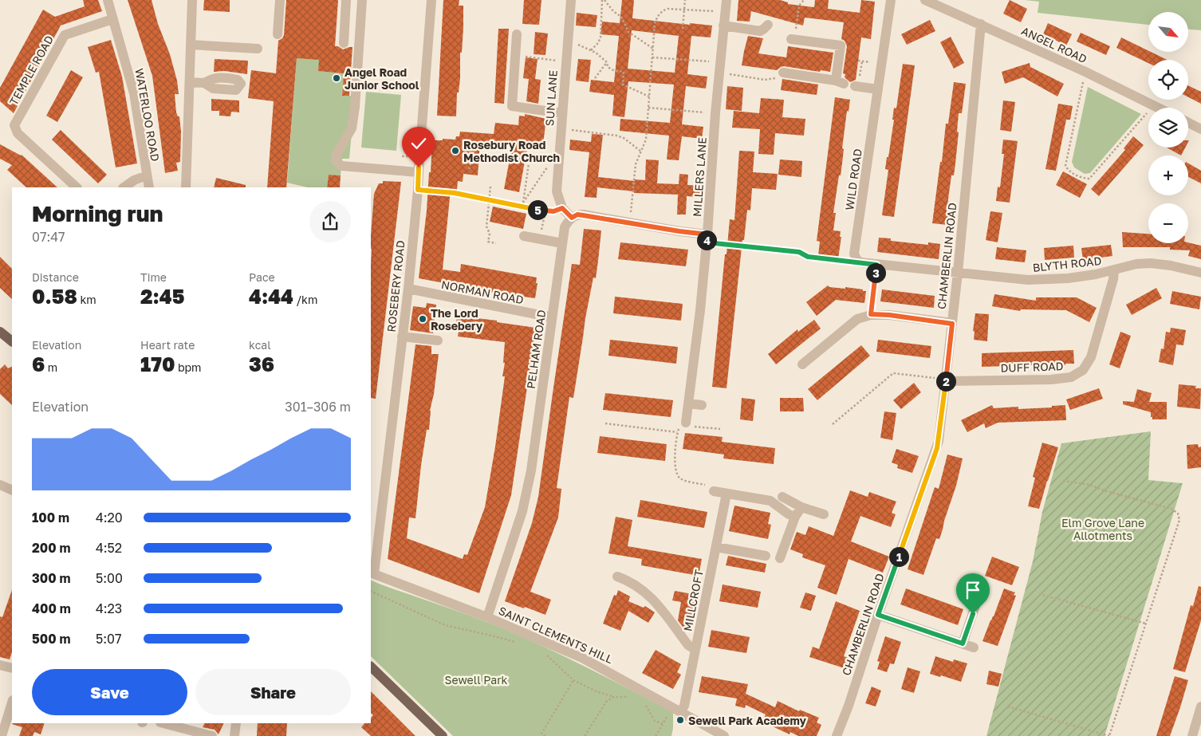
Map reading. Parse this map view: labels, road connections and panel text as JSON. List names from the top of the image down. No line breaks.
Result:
{"streets":{"street":["ANGEL ROAD","TEMPLE ROAD","SUN LANE","WATERLOO ROAD","MILLERS LANE","WILD ROAD","CHAMBERLIN ROAD","BLYTH ROAD","ROSEBERY ROAD","NORMAN ROAD","PELHAM ROAD","DUFF ROAD","MILLCROFT","SAINT CLEMENTS HILL"]},"crossings":[["ANGEL ROAD","CHAMBERLIN ROAD"],["TEMPLE ROAD","WATERLOO ROAD"],["SUN LANE","PELHAM ROAD"],["CHAMBERLIN ROAD","BLYTH ROAD"],["CHAMBERLIN ROAD","DUFF ROAD"],["BLYTH ROAD","DUFF ROAD"],["ROSEBERY ROAD","NORMAN ROAD"],["ROSEBERY ROAD","SAINT CLEMENTS HILL"],["NORMAN ROAD","PELHAM ROAD"],["PELHAM ROAD","SAINT CLEMENTS HILL"],["MILLCROFT","SAINT CLEMENTS HILL"]],"parks":["Elm Grove Lane Allotments","Sewell Park"],"places":["Angel Road Junior School","Rosebury Road Methodist Church","The Lord Rosebery","Sewell Park Academy"],"north":"bottom right","page":{"map_buttons":["+","−"],"heading":["Morning run","07:47"],"pins":["5","4","3","2","1"],"stats":[["Distance","0.58 km"],["Time","2:45"],["Pace","4:44 /km"],["Elevation","6 m"],["Heart rate","170 bpm"],["kcal","36"]],"chart":["Elevation","301–306 m"],"list":[{"name":"100 m","note":"4:20"},{"name":"200 m","note":"4:52"},{"name":"300 m","note":"5:00"},{"name":"400 m","note":"4:23"},{"name":"500 m","note":"5:07"}],"buttons":["Save","Share"]}}
